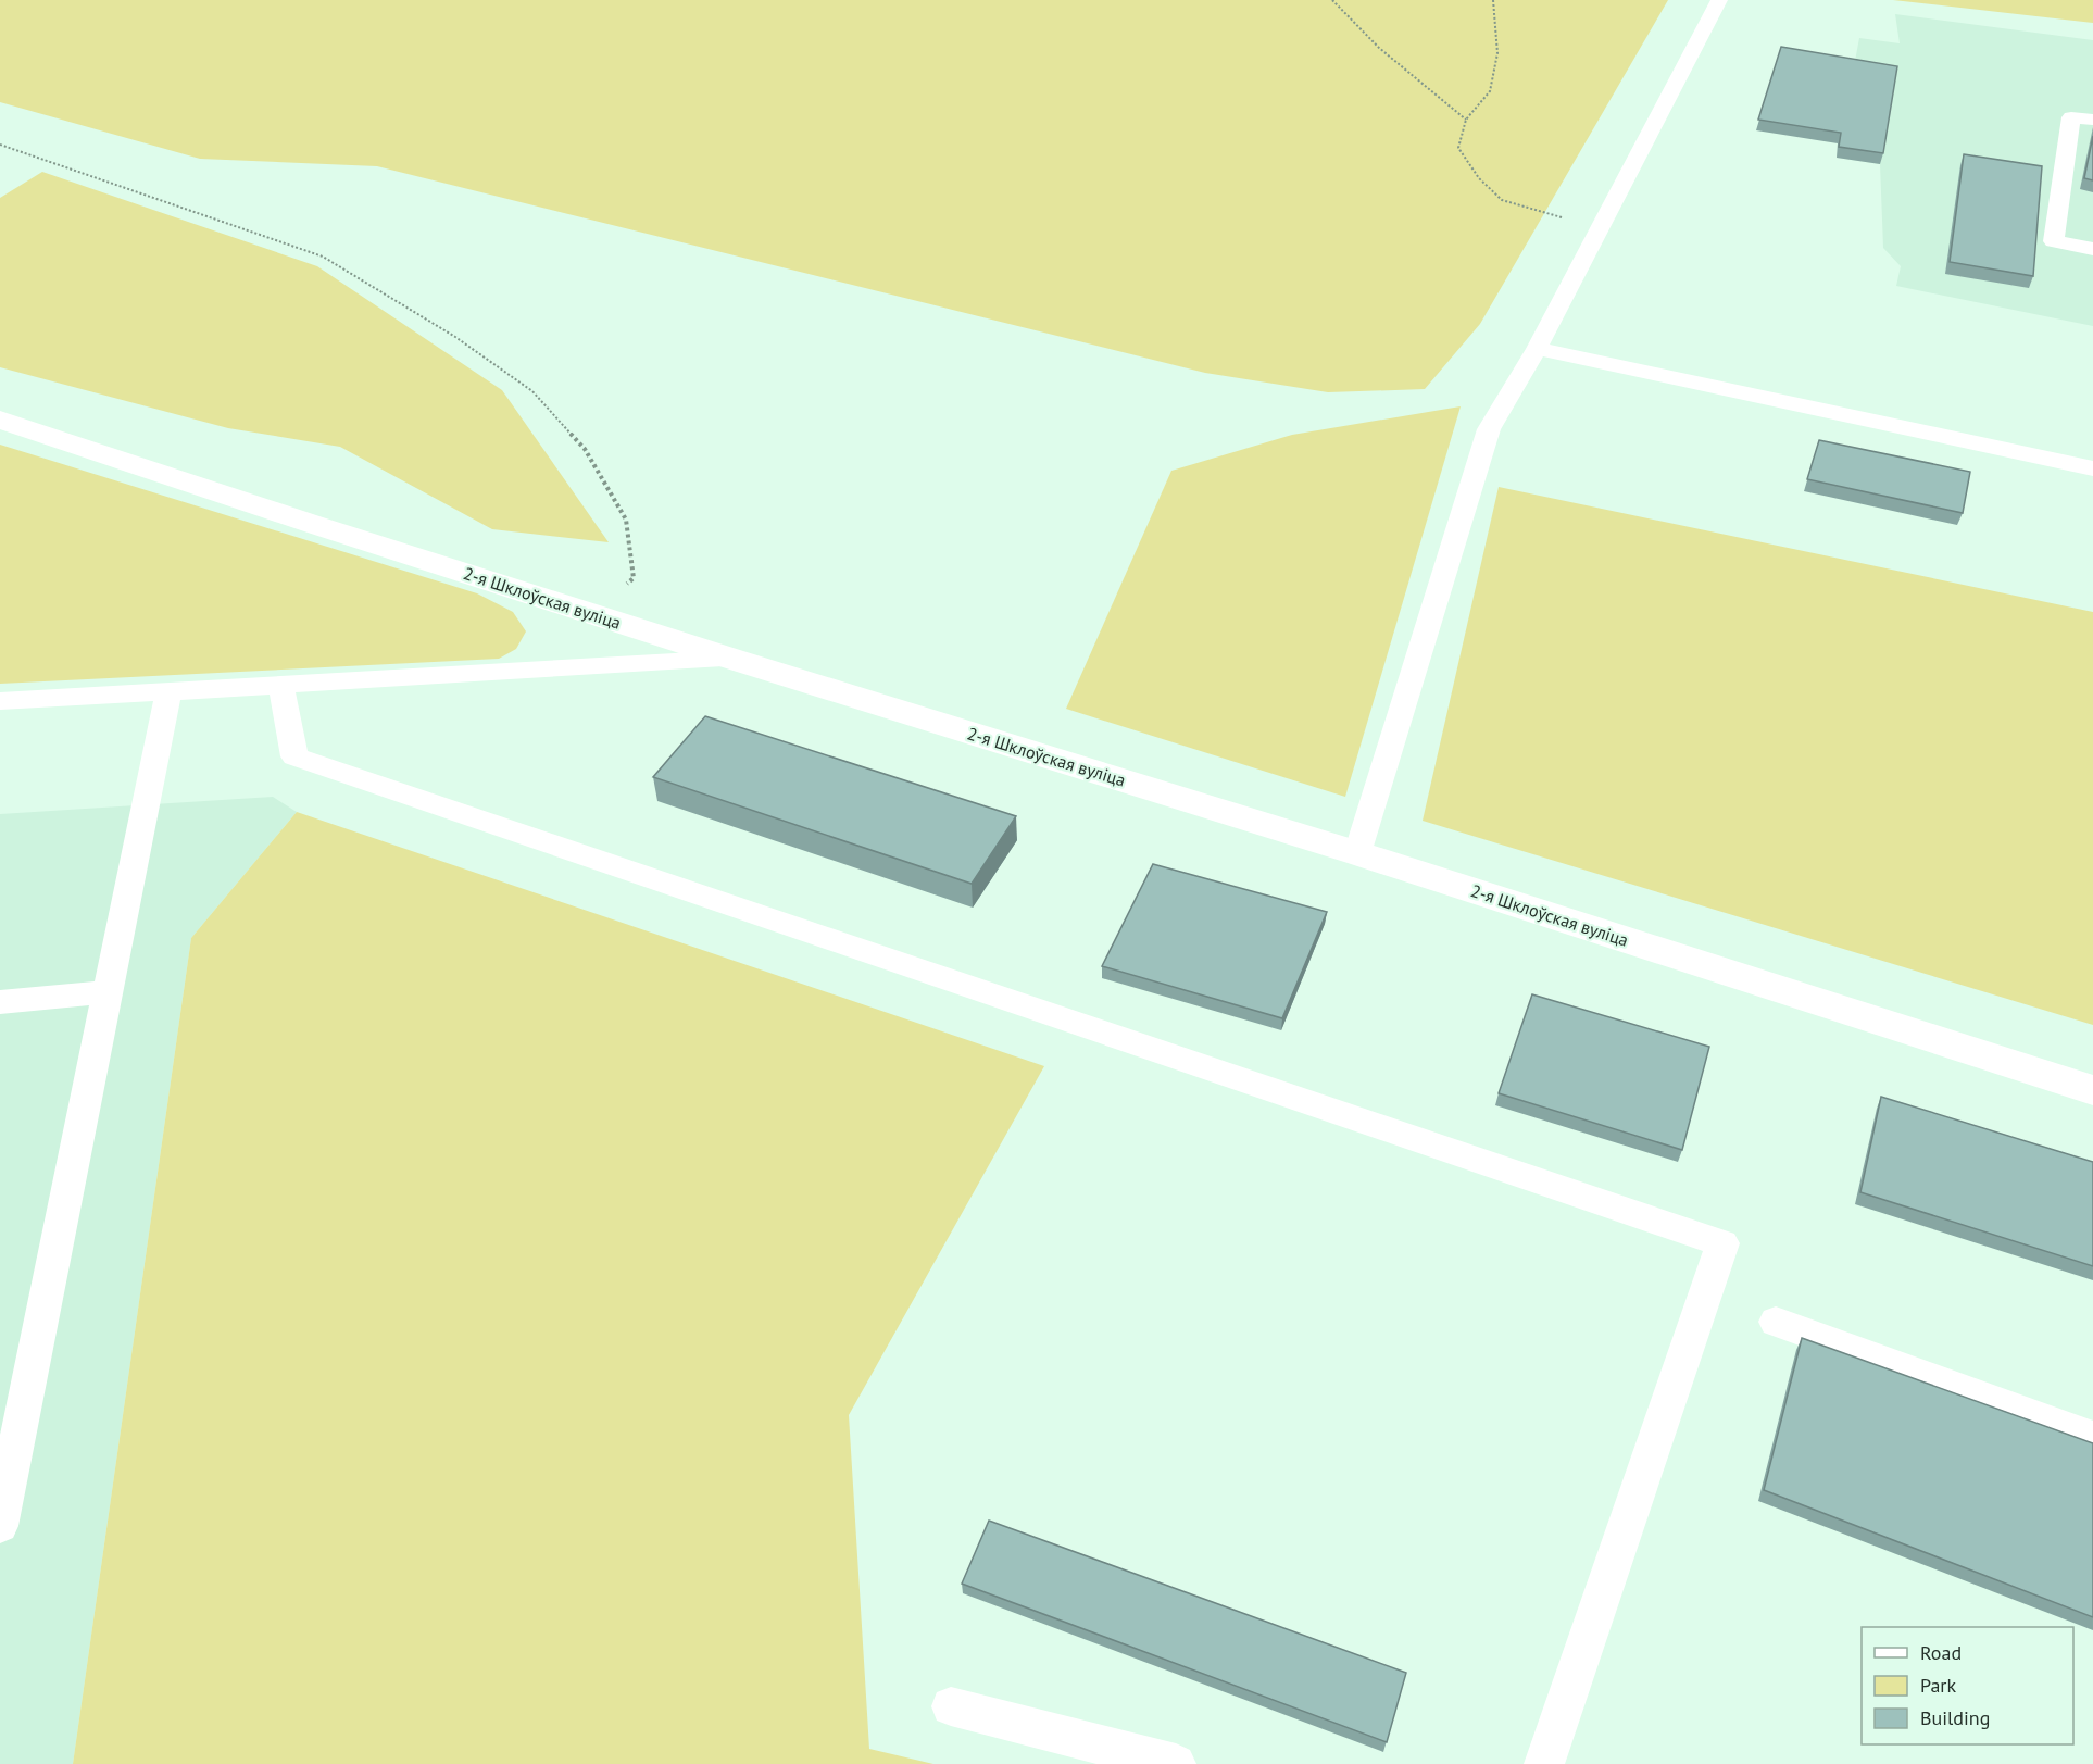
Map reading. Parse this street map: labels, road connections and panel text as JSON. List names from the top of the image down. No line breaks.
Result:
{"streets":{"street":["2-я Шклоўская вуліца"]},"legend":["Road","Park","Building"]}
